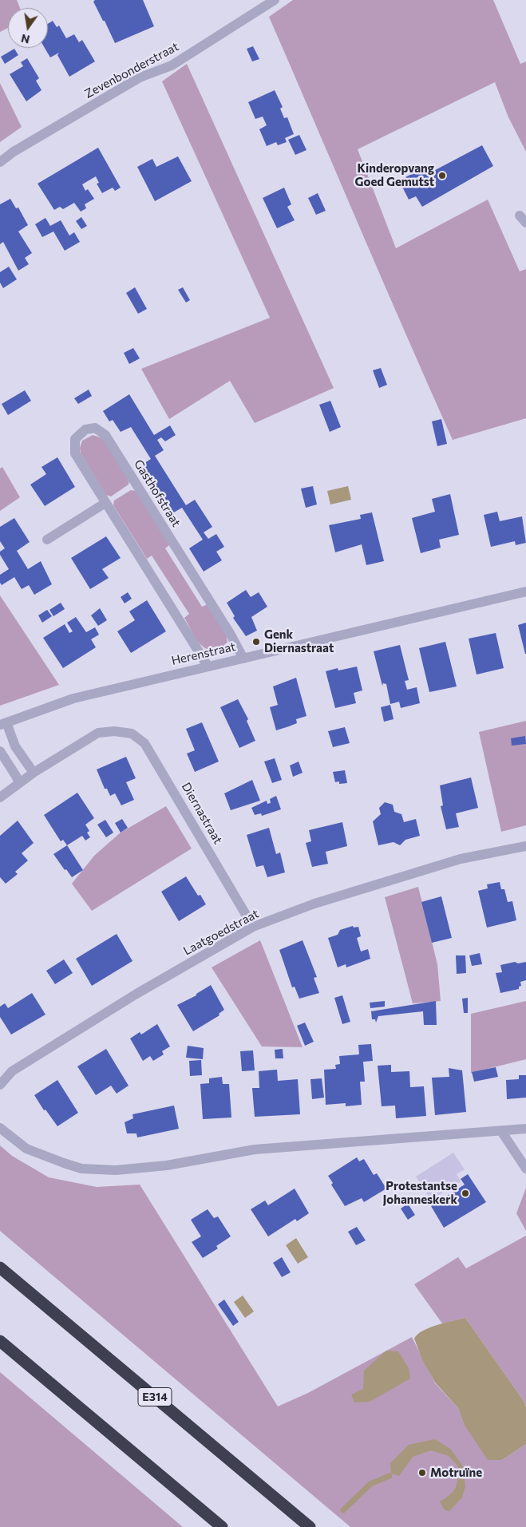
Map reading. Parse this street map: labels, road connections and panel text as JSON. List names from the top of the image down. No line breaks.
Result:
{"streets":{"highway":["E314"],"street":["Zevenbonderstraat","Gasthofstraat","Herenstraat","Diernastraat","Laatgoedstraat"]},"crossings":[["Gasthofstraat","Herenstraat"],["Herenstraat","Diernastraat"],["Diernastraat","Laatgoedstraat"]],"places":["Kinderopvang Goed Gemutst","Genk Diernastraat","Protestantse Johanneskerk","Motruïne"],"north":"bottom"}
